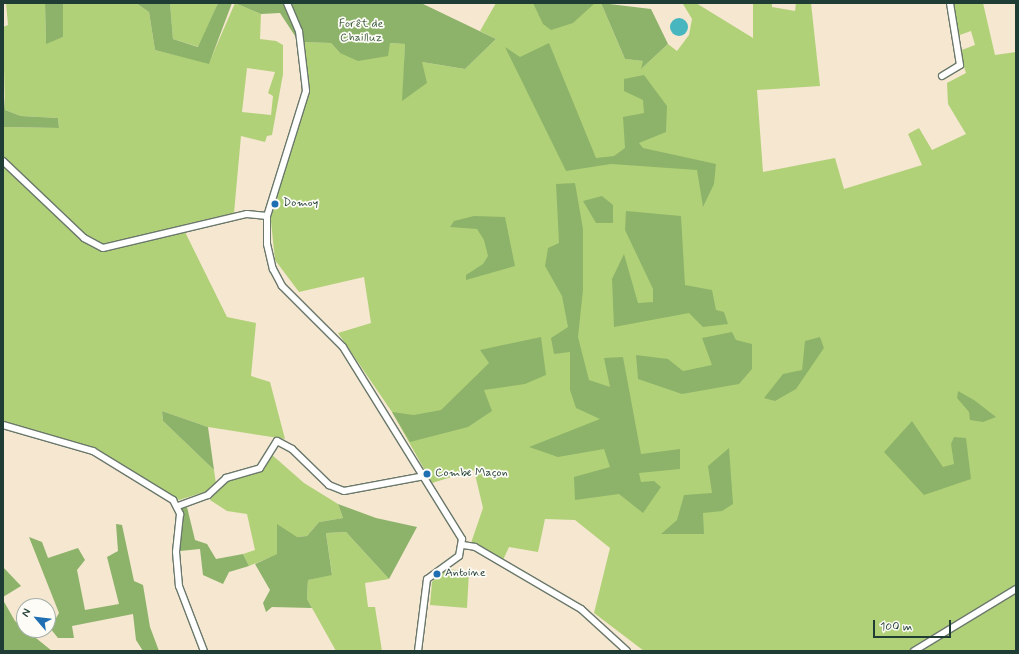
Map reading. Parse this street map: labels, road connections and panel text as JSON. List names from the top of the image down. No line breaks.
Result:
{"parks":["Forêt de Chailluz"],"places":["Domoy","Combe Maçon","Antoine"],"scale_bar":"100 m","north":"top left"}
